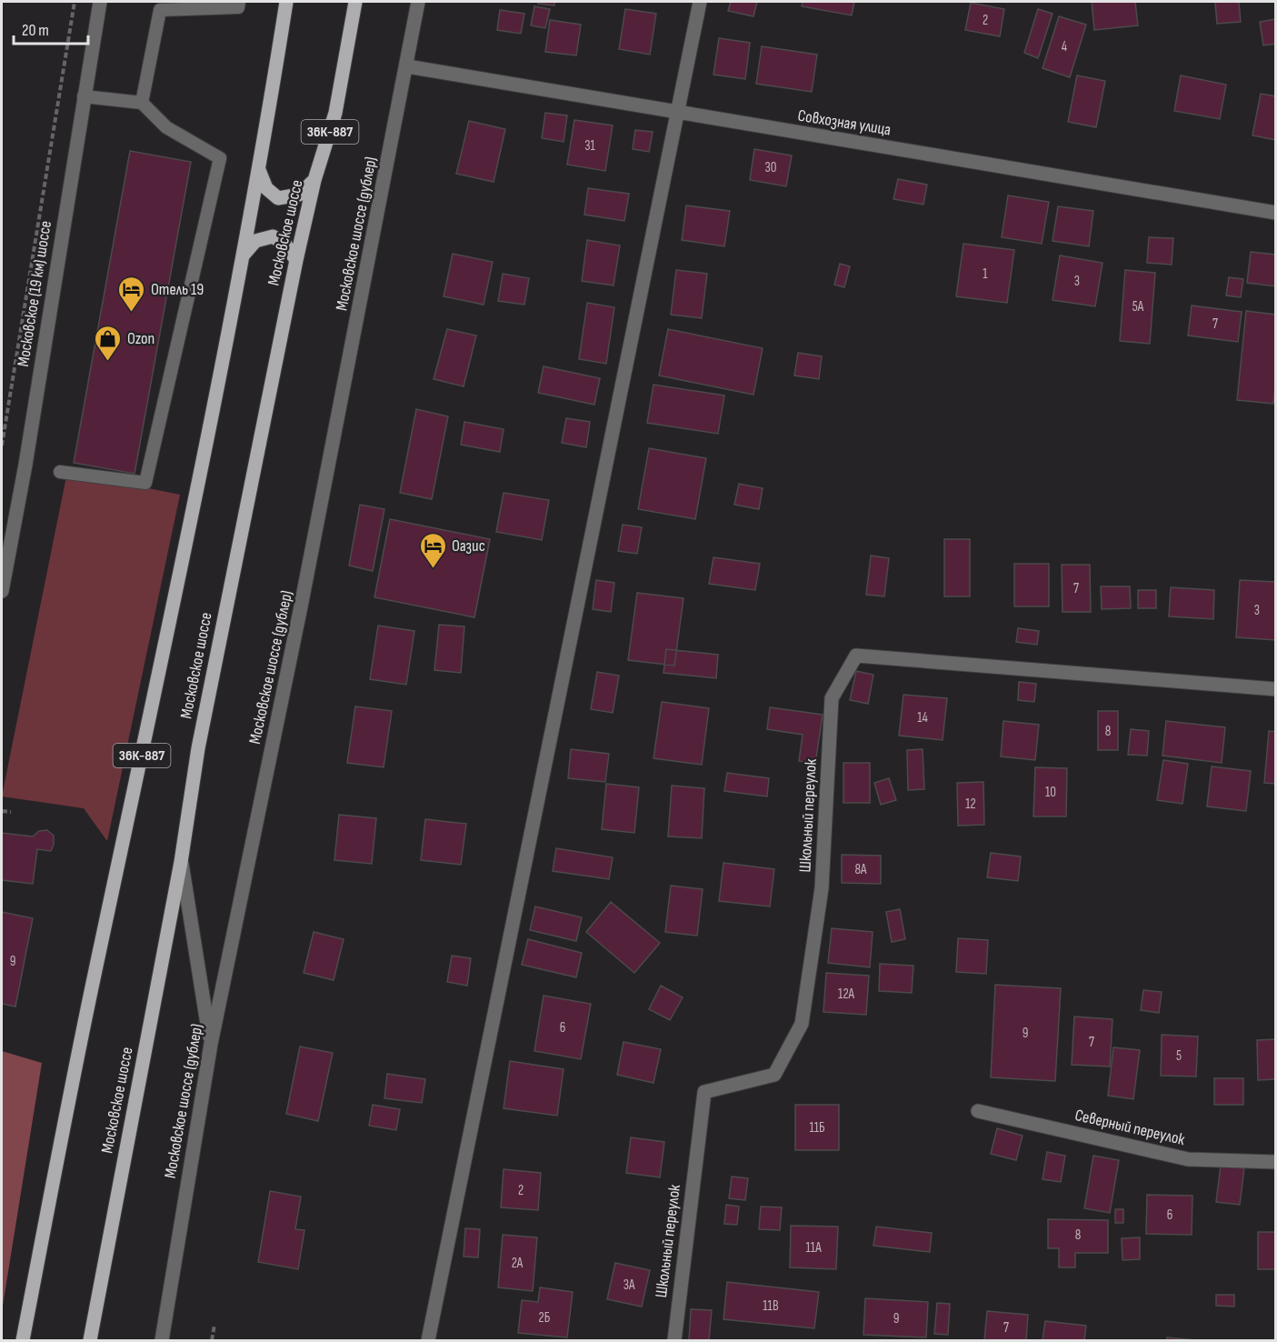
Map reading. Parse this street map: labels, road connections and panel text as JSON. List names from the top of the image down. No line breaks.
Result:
{"streets":{"main road":["36К-887","Московское шоссе"],"street":["Совхозная улица","Московское шоссе (дублер)","Московское (19 км) шоссе","Школьный переулок","Северный переулок"]},"crossings":[["Совхозная улица","Московское шоссе (дублер)"]],"places":{"hotel":["Отель 19","Оазис"],"shop":["Ozon"]},"house_numbers":["2","4","31","30","1","3","5А","7","7","3","14","8","10","12","8А","9","12А","6","9","7","5","11Б","2","6","8","11А","2А","3А","11В","2Б","9","7"],"scale_bar":"20 m"}
